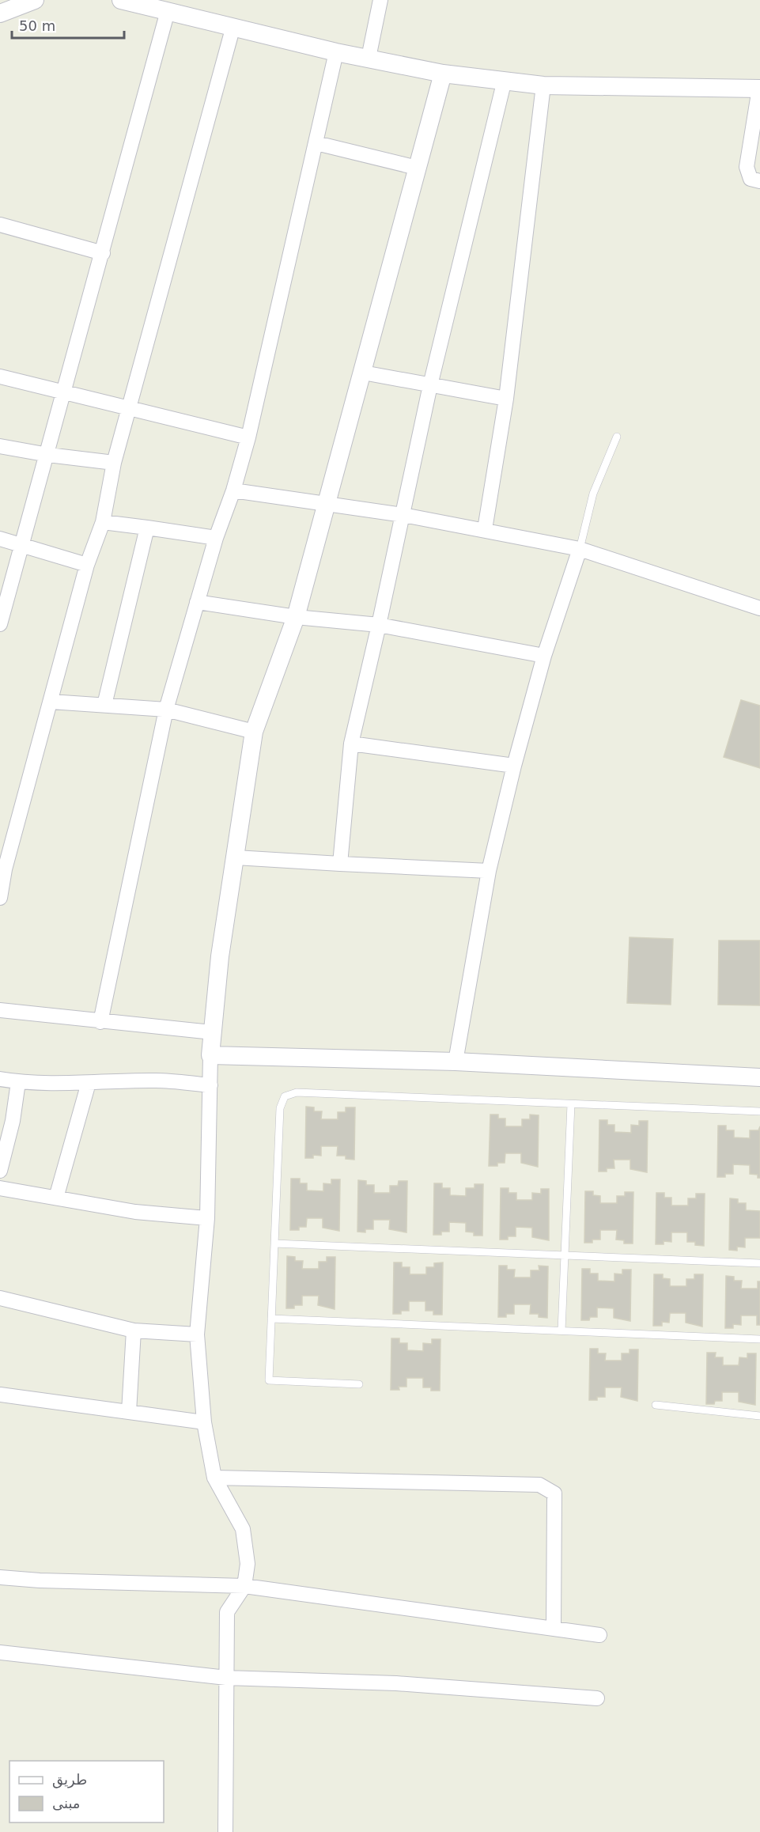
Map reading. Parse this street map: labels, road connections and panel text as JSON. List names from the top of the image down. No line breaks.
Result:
{"legend":["طريق","مبنى"],"scale_bar":"50 m"}
